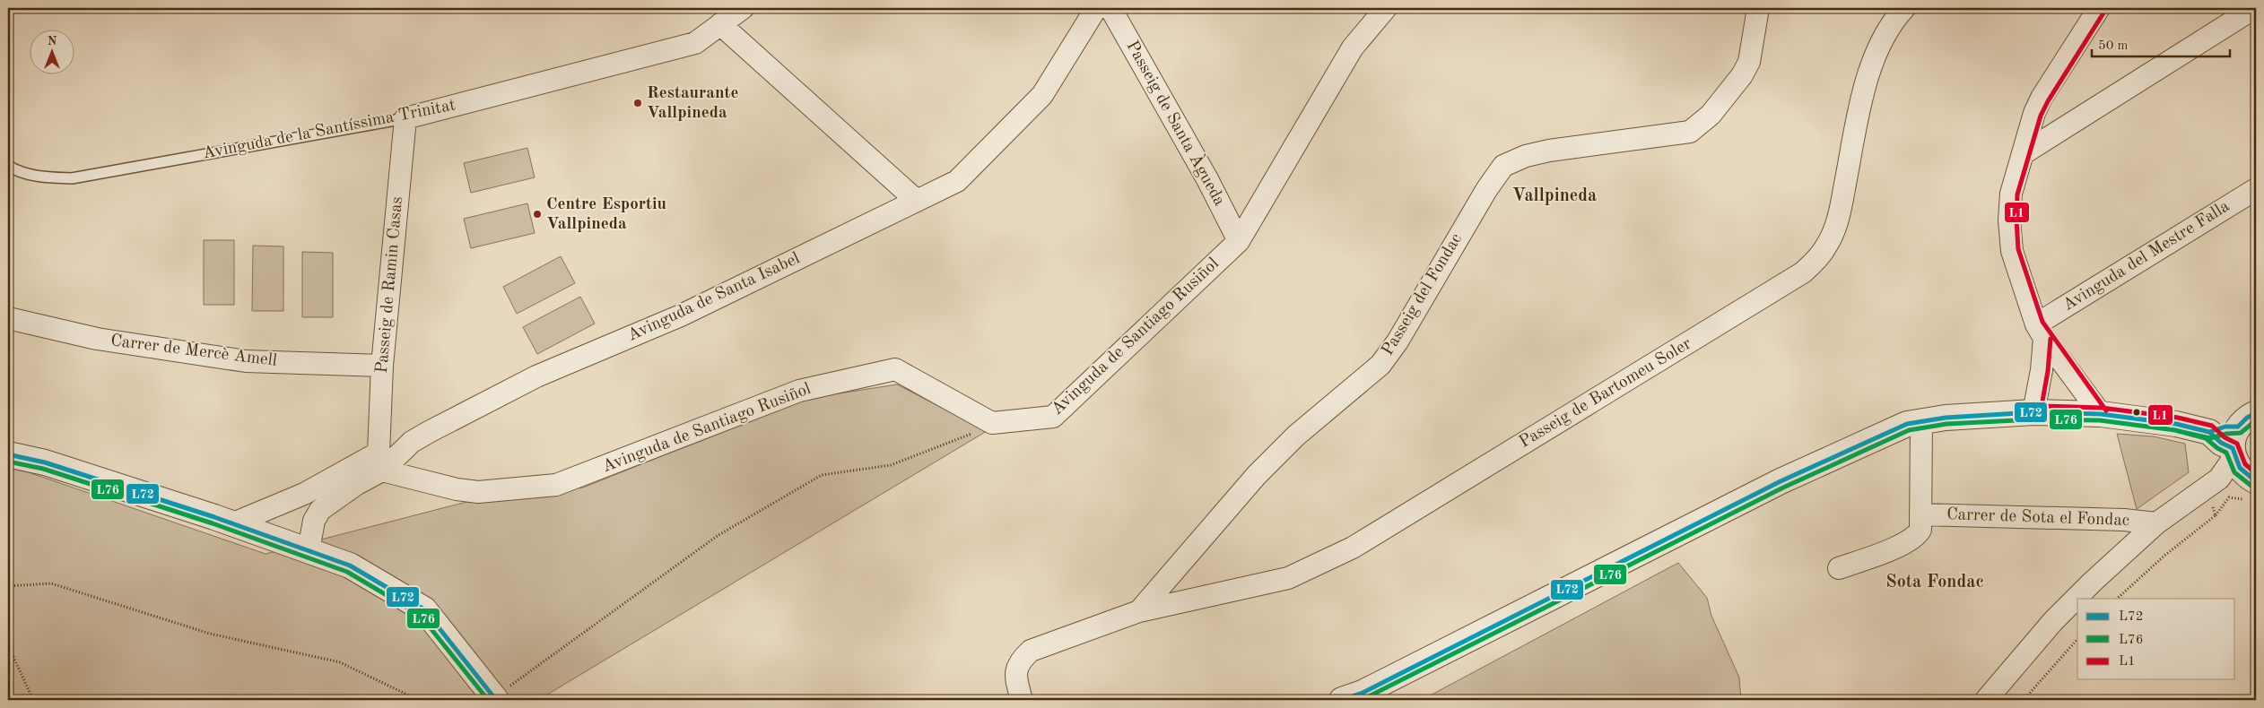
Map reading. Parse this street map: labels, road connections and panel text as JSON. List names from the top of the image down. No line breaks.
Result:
{"streets":{"street":["Passeig de Santa Àgueda","Avinguda de la Santíssima Trinitat","Avinguda del Mestre Falla","Passeig de Ramin Casas","Passeig del Fondac","Avinguda de Santa Isabel","Avinguda de Santiago Rusiñol","Carrer de Mercè Amell","Passeig de Bartomeu Soler","Carrer de Sota el Fondac"]},"crossings":[["Passeig de Santa Àgueda","Avinguda de Santiago Rusiñol"],["Avinguda de la Santíssima Trinitat","Passeig de Ramin Casas"],["Passeig de Ramin Casas","Avinguda de Santa Isabel"],["Passeig de Ramin Casas","Avinguda de Santiago Rusiñol"],["Passeig de Ramin Casas","Carrer de Mercè Amell"],["Passeig del Fondac","Passeig de Bartomeu Soler"],["Avinguda de Santa Isabel","Avinguda de Santiago Rusiñol"]],"districts":["Vallpineda","Sota Fondac"],"places":["Restaurante Vallpineda","Centre Esportiu Vallpineda"],"lines":["transit line L1","transit line L72","transit line L76"],"legend":["L72","L76","L1"],"scale_bar":"50 m","north":"top"}
